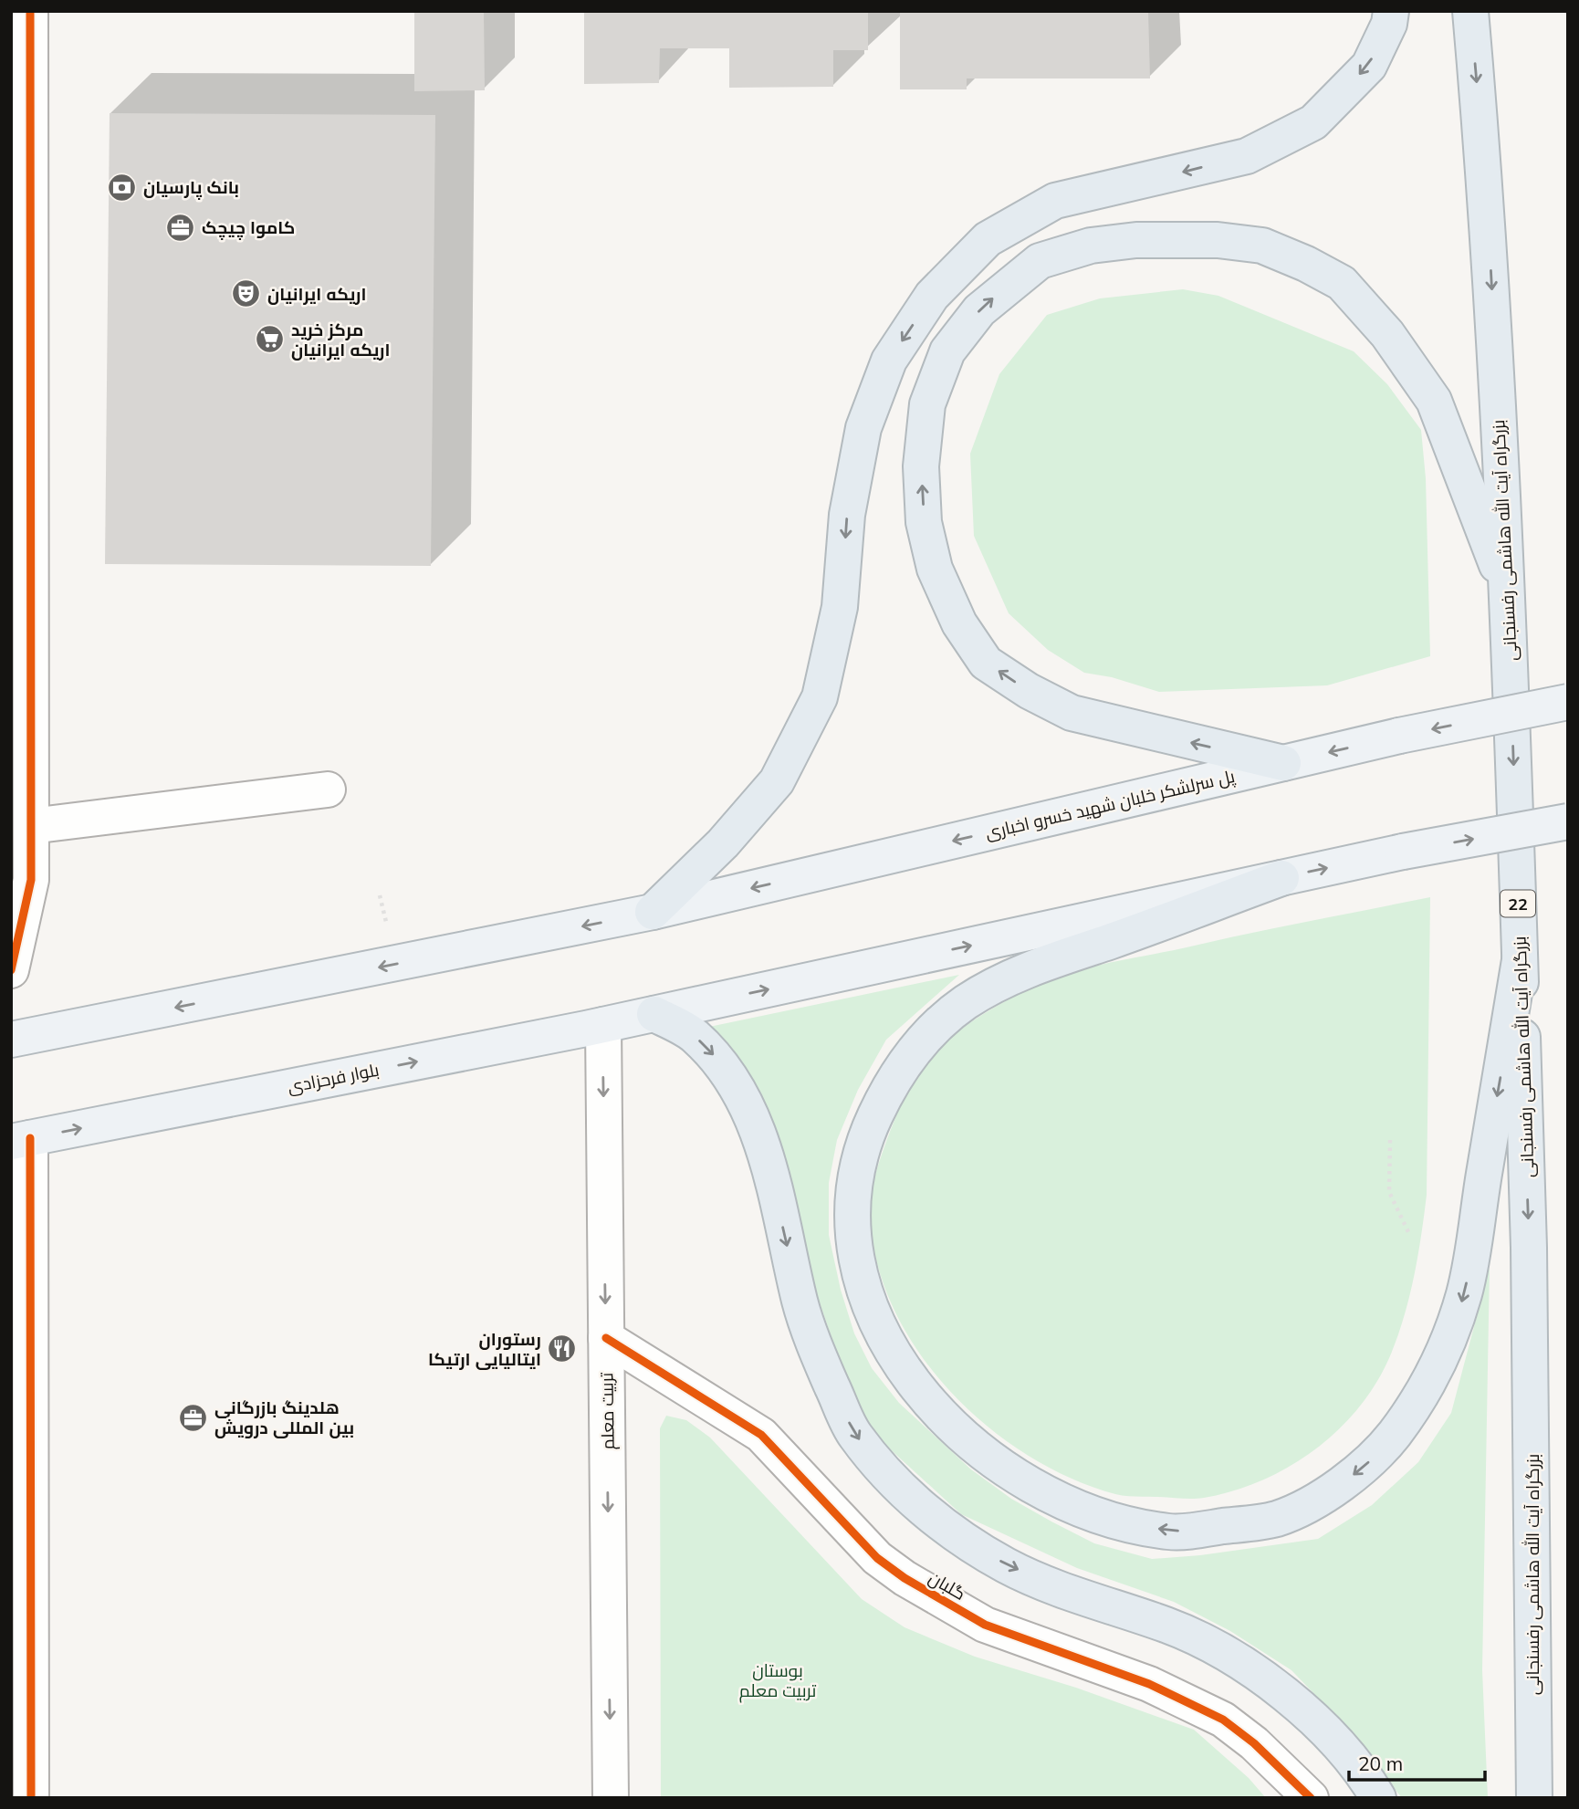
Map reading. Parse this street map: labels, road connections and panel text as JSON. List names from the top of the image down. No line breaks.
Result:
{"streets":{"highway":["بزرگراه آیت الله هاشمی رفسنجانی","22"],"main road":["پل سرلشکر خلبان شهید خسرو اخباری","بلوار فرحزادی"],"street":["تربیت معلم","گلبان"]},"crossings":[["بلوار فرحزادی","تربیت معلم"],["تربیت معلم","گلبان"]],"one_way":["بزرگراه آیت الله هاشمی رفسنجانی","تربیت معلم"],"parks":["بوستان تربیت معلم"],"places":{"bank":["بانک پارسیان"],"office":["کاموا چیچک","هلدینگ بازرگانی بین المللی درویش"],"theatre":["اریکه ایرانیان"],"supermarket":["مرکز خرید اریکه ایرانیان"],"restaurant":["رستوران ایتالیایی ارتیکا"]},"scale_bar":"20 m"}
